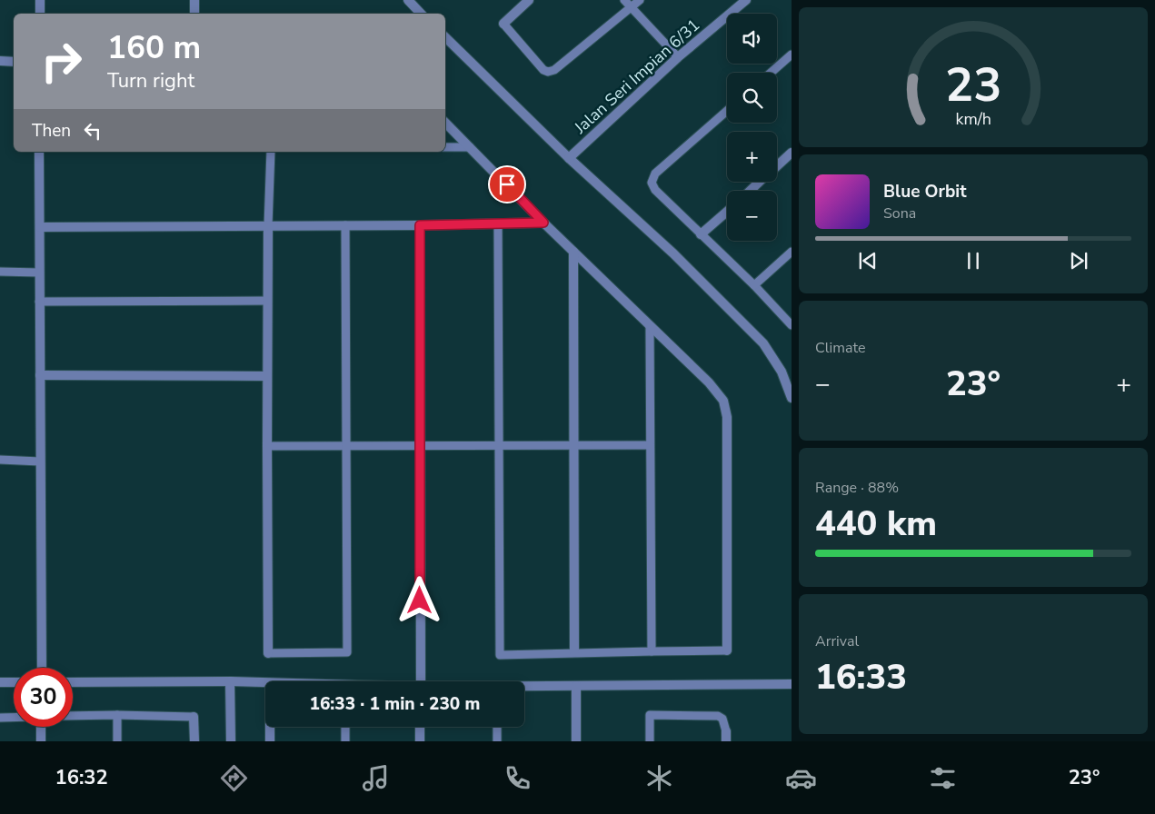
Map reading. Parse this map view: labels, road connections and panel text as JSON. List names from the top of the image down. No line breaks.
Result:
{"streets":{"street":["Jalan Seri Impian 6/31"]},"page":{"map_buttons":["+","−"],"turn":["160 m","Turn right"],"then":"Then","song":["Blue Orbit","Sona"],"tile":["Climate",["Range · 88%","440 km"],["Arrival","16:33"]],"heat":["−","23°","+"],"limit":"30","trip":"16:33 · 1 min · 230 m","tabs":["16:32","23°"],"gauge":["23","km/h"]}}
